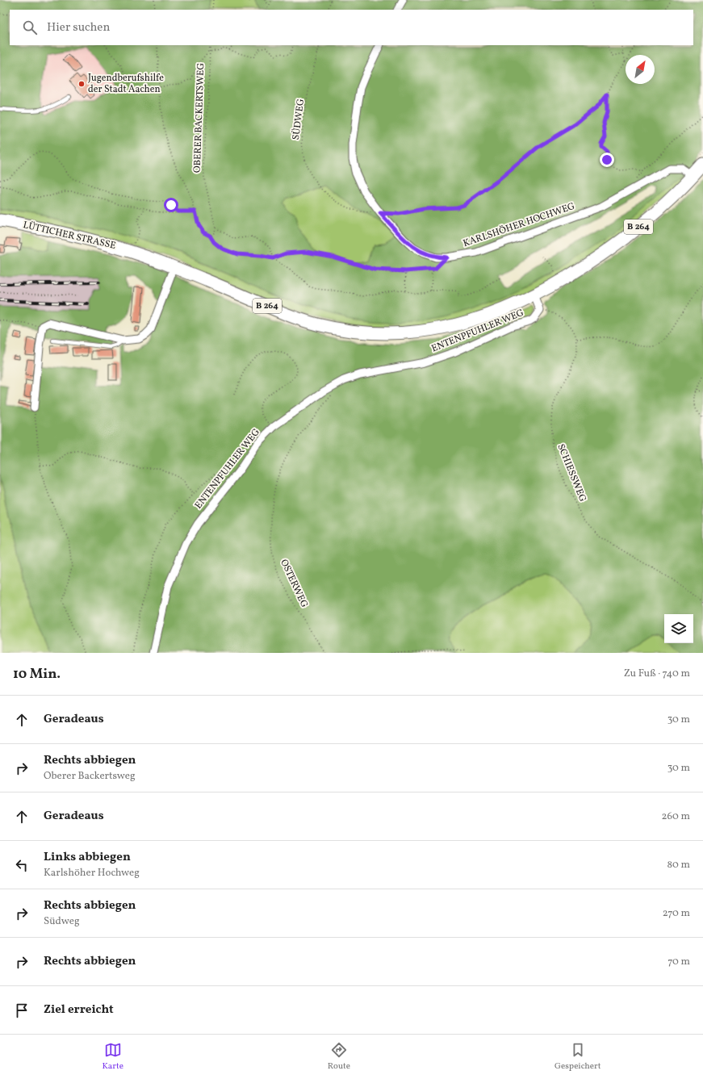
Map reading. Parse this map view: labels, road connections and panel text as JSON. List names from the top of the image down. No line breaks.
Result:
{"streets":{"main road":["B 264","LÜTTICHER STRASSE"],"street":["KARLSHÖHER HOCHWEG","ENTENPFUHLER WEG"],"path":["OBERER BACKERTSWEG","SÜDWEG","SCHIESSWEG","OSTERWEG"]},"crossings":[["SÜDWEG","KARLSHÖHER HOCHWEG"],["KARLSHÖHER HOCHWEG","LÜTTICHER STRASSE"]],"places":["Jugendberufshilfe der Stadt Aachen"],"north":"top right","page":{"search":"Hier suchen","heading":["10 Min.","Zu Fuß · 740 m"],"list":[["Geradeaus","30 m"],["Rechts abbiegen","Oberer Backertsweg","30 m"],["Geradeaus","260 m"],["Links abbiegen","Karlshöher Hochweg","80 m"],["Rechts abbiegen","Südweg","270 m"],["Rechts abbiegen","70 m"],"Ziel erreicht"],"nav":["Karte","Route","Gespeichert"]}}
